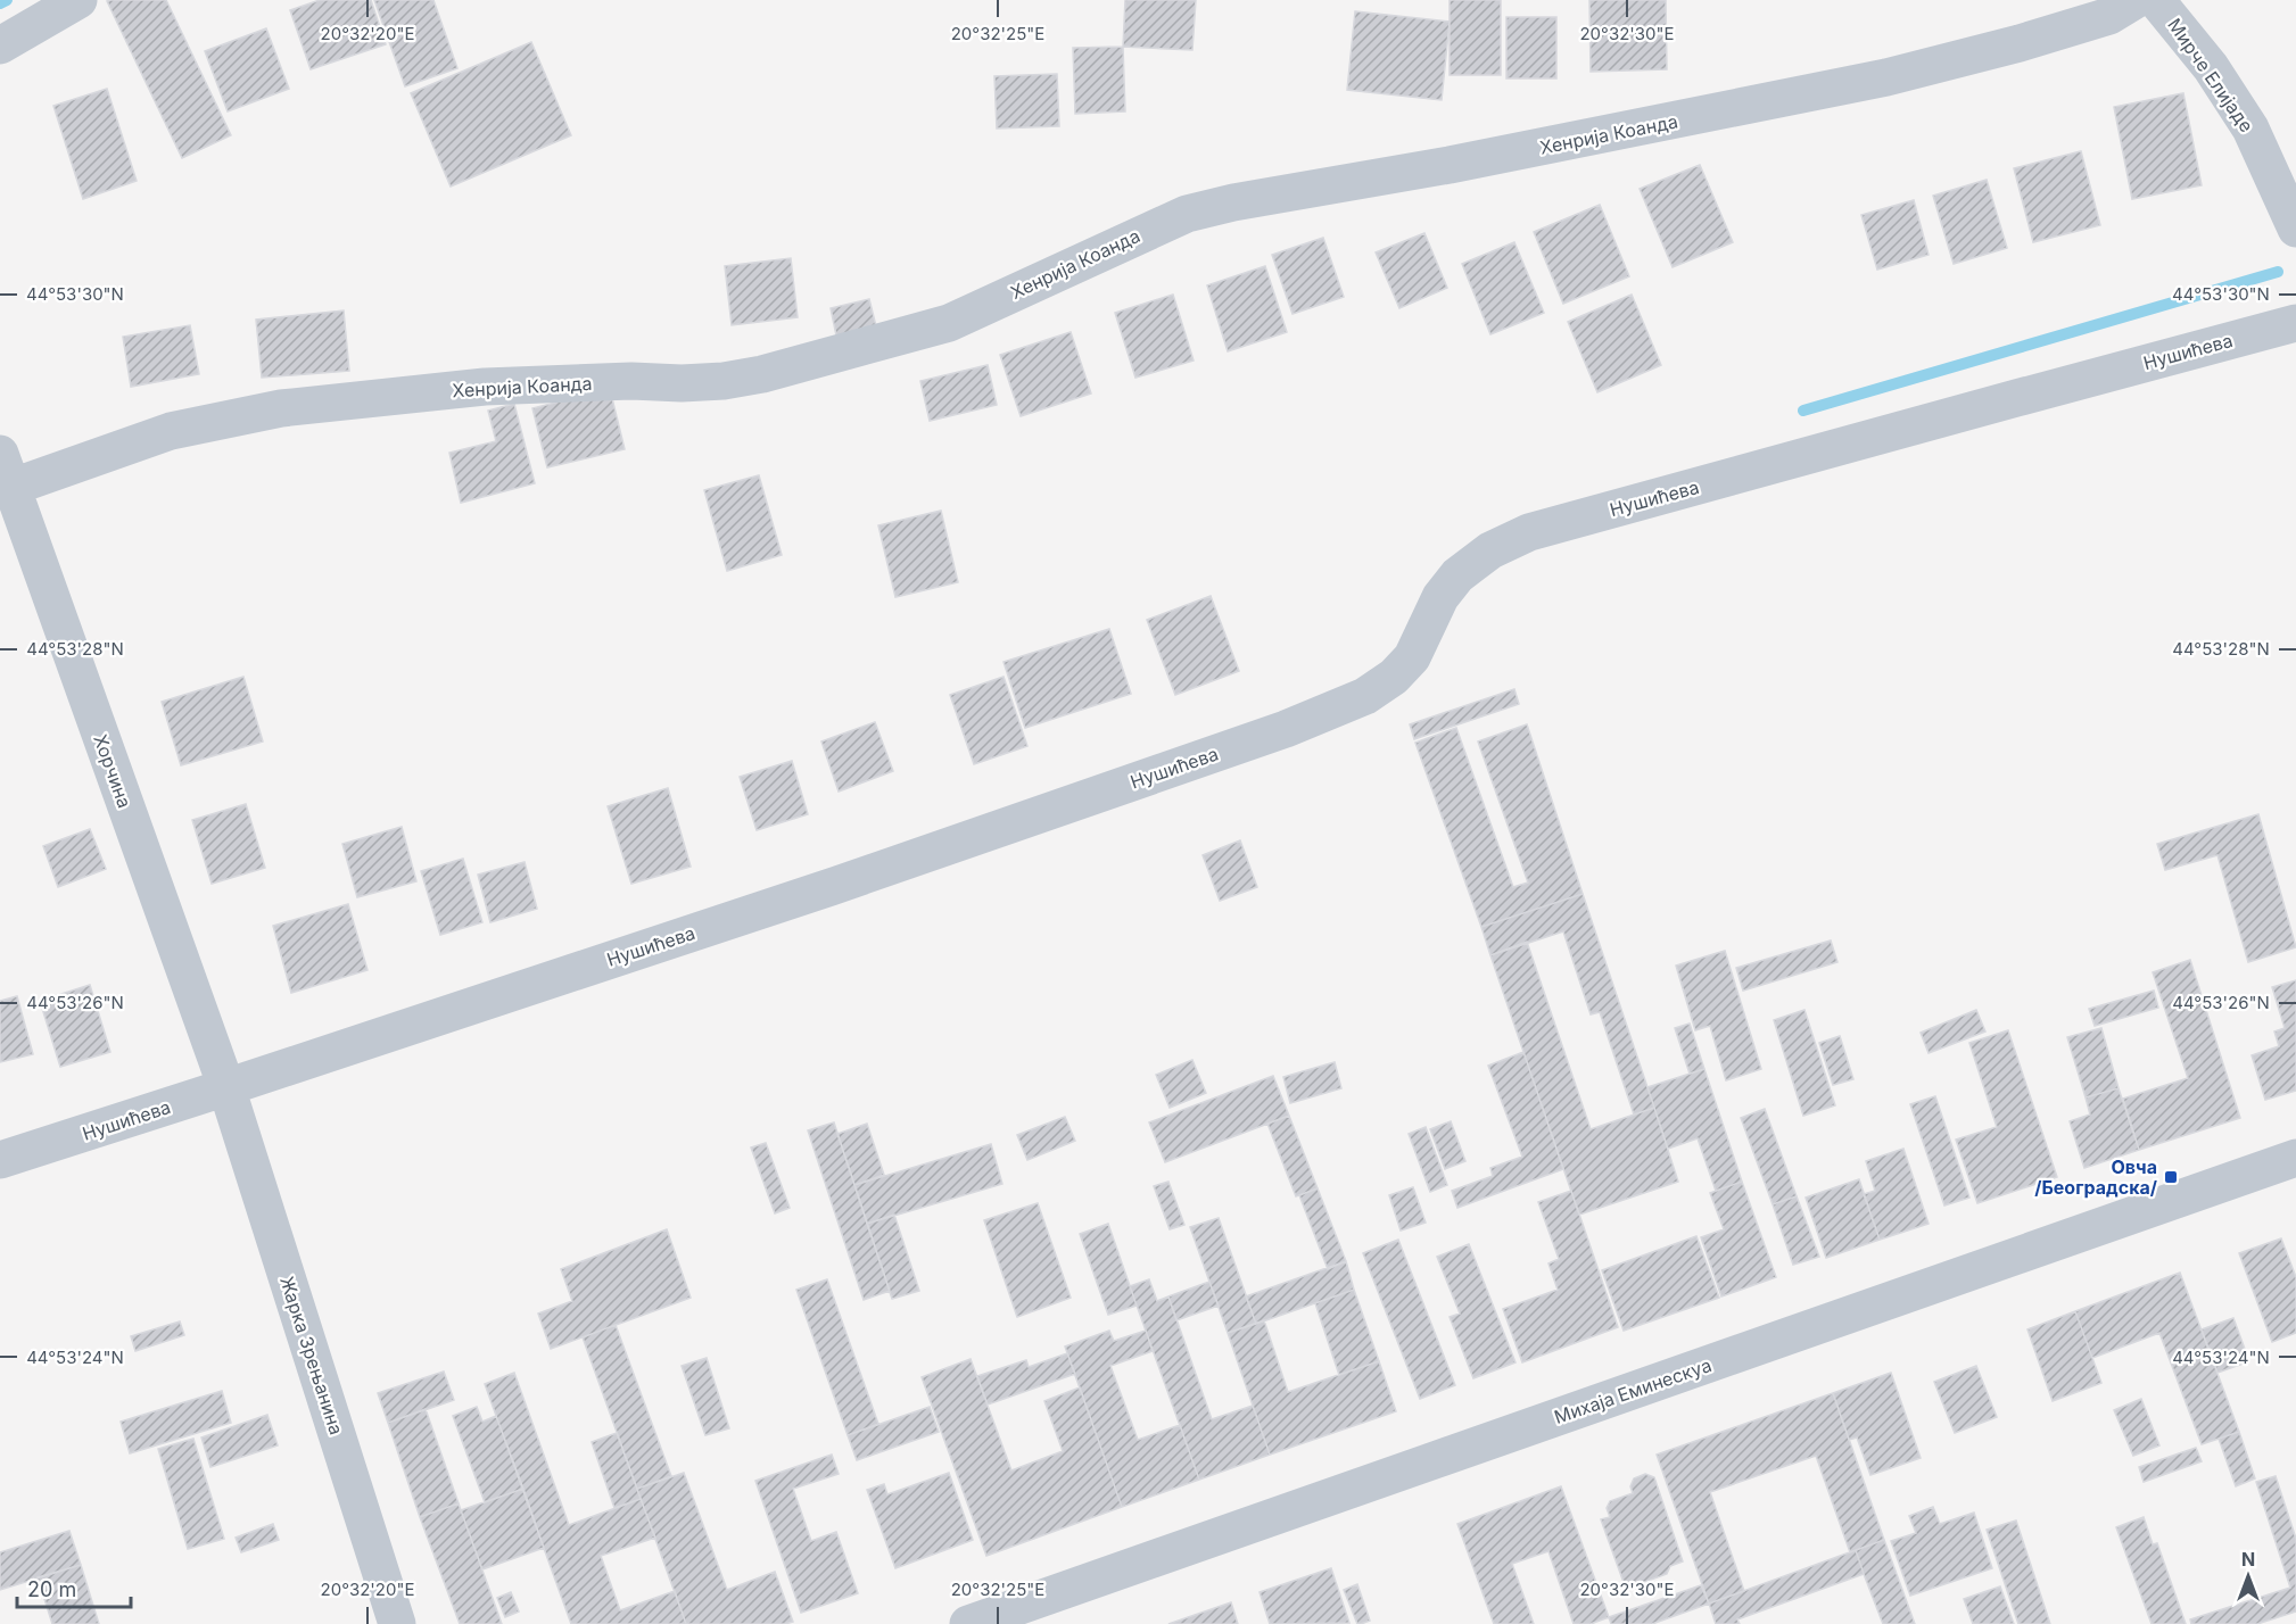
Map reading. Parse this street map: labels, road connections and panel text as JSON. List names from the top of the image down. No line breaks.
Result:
{"streets":{"street":["Мирче Елијаде","Хенрија Коанда","Нушићева","Хорчина","Жарка Зрењанина","Михаја Еминескуа"]},"crossings":[["Хенрија Коанда","Хорчина"],["Нушићева","Хорчина"],["Нушићева","Жарка Зрењанина"],["Хорчина","Жарка Зрењанина"]],"places":{"transit":["Овча /Београдска/"]},"scale_bar":"20 m","north":"top","coordinates":["20°32'20\"E","20°32'25\"E","20°32'30\"E","44°53'30\"N","44°53'28\"N","44°53'26\"N","44°53'24\"N"]}
